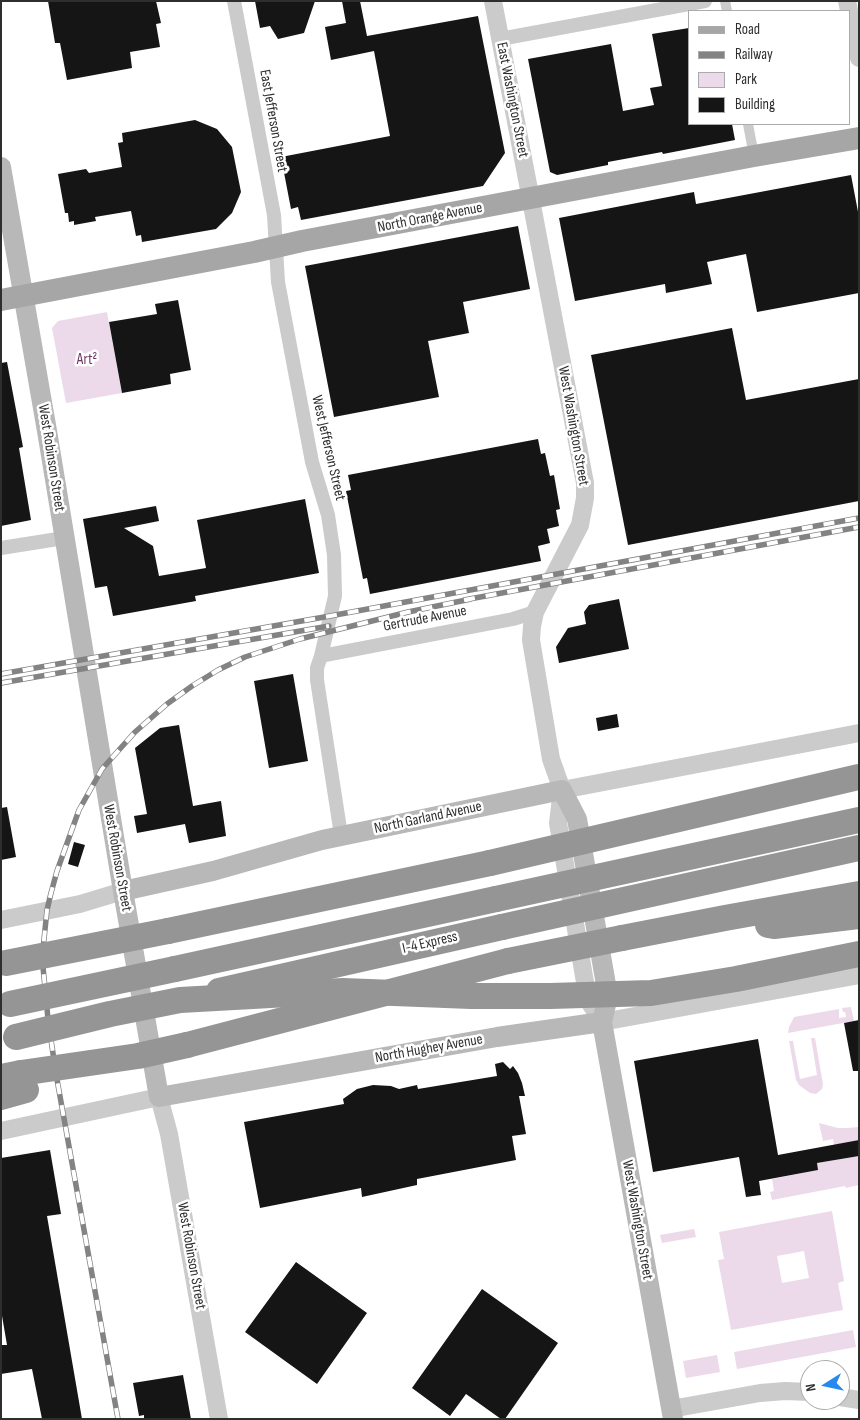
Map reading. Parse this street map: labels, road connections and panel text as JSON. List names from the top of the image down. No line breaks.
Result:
{"streets":{"highway":["I-4 Express"],"main road":["North Orange Avenue","West Washington Street","West Robinson Street","North Garland Avenue","North Hughey Avenue"],"street":["East Washington Street","East Jefferson Street","West Jefferson Street","Gertrude Avenue"]},"crossings":[["East Washington Street","North Orange Avenue"],["East Washington Street","West Washington Street"],["East Jefferson Street","North Orange Avenue"],["East Jefferson Street","West Jefferson Street"],["North Orange Avenue","West Washington Street"],["North Orange Avenue","West Jefferson Street"],["North Orange Avenue","West Robinson Street"],["West Washington Street","Gertrude Avenue"],["West Washington Street","North Garland Avenue"],["West Washington Street","North Hughey Avenue"],["West Jefferson Street","Gertrude Avenue"],["West Jefferson Street","North Garland Avenue"],["West Robinson Street","North Garland Avenue"],["West Robinson Street","North Hughey Avenue"]],"parks":["Art²"],"legend":["Road","Railway","Park","Building"],"north":"left"}
